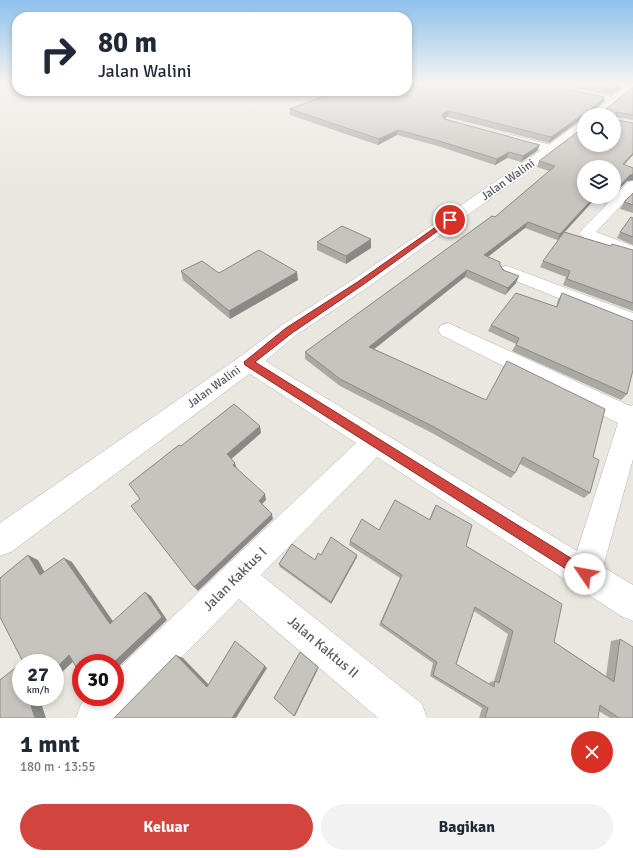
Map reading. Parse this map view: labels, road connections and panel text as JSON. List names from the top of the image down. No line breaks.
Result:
{"streets":{"street":["Jalan Walini","Jalan Kaktus I","Jalan Kaktus II"]},"crossings":[["Jalan Kaktus I","Jalan Kaktus II"]],"page":{"turn":["80 m","Jalan Walini"],"speed":"27 km/h","limit":"30","heading":["1 mnt","180 m · 13:55"],"buttons":["Keluar","Bagikan"]}}
